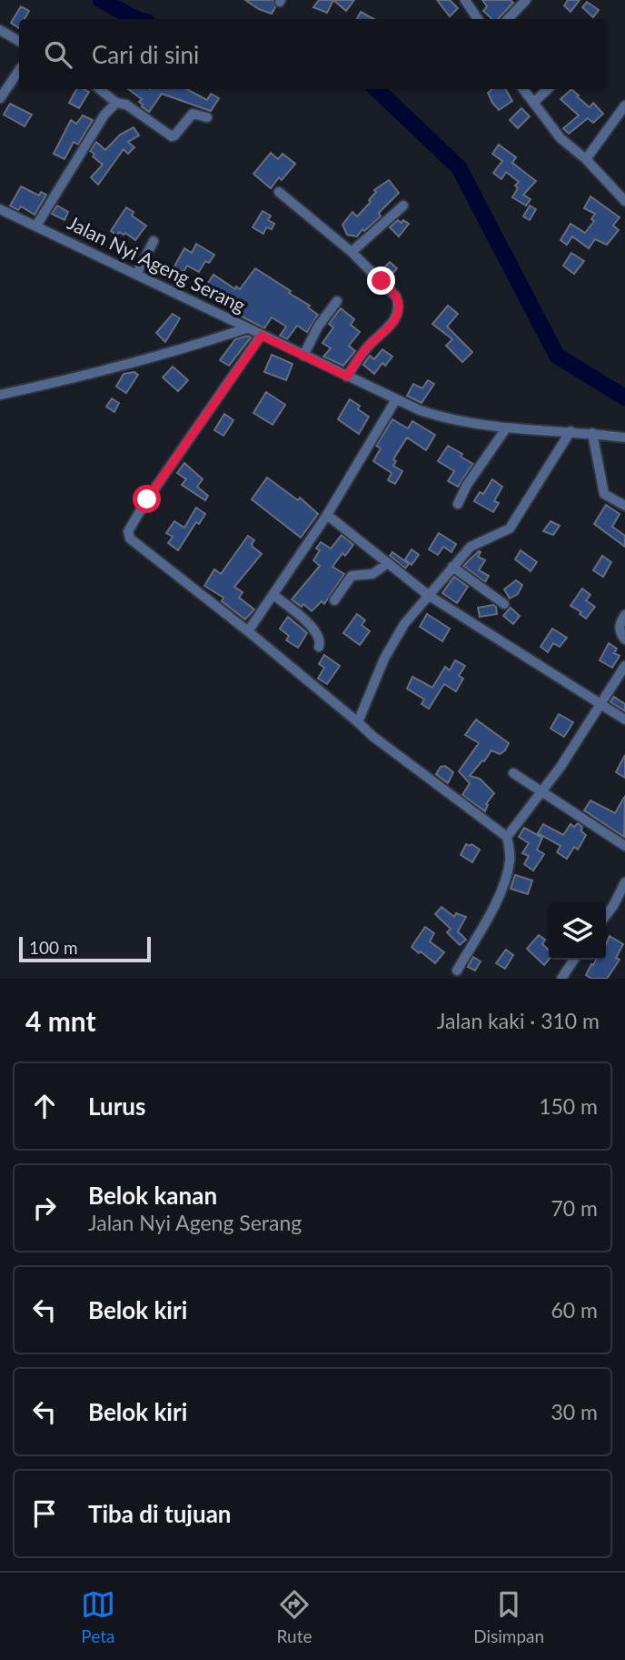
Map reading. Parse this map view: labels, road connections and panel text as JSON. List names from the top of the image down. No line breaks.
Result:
{"streets":{"street":["Jalan Nyi Ageng Serang"]},"scale_bar":"100 m","page":{"search":"Cari di sini","scale":"100 m","heading":["4 mnt","Jalan kaki · 310 m"],"list":[["Lurus","150 m"],["Belok kanan","Jalan Nyi Ageng Serang","70 m"],["Belok kiri","60 m"],["Belok kiri","30 m"],"Tiba di tujuan"],"nav":["Peta","Rute","Disimpan"]}}
